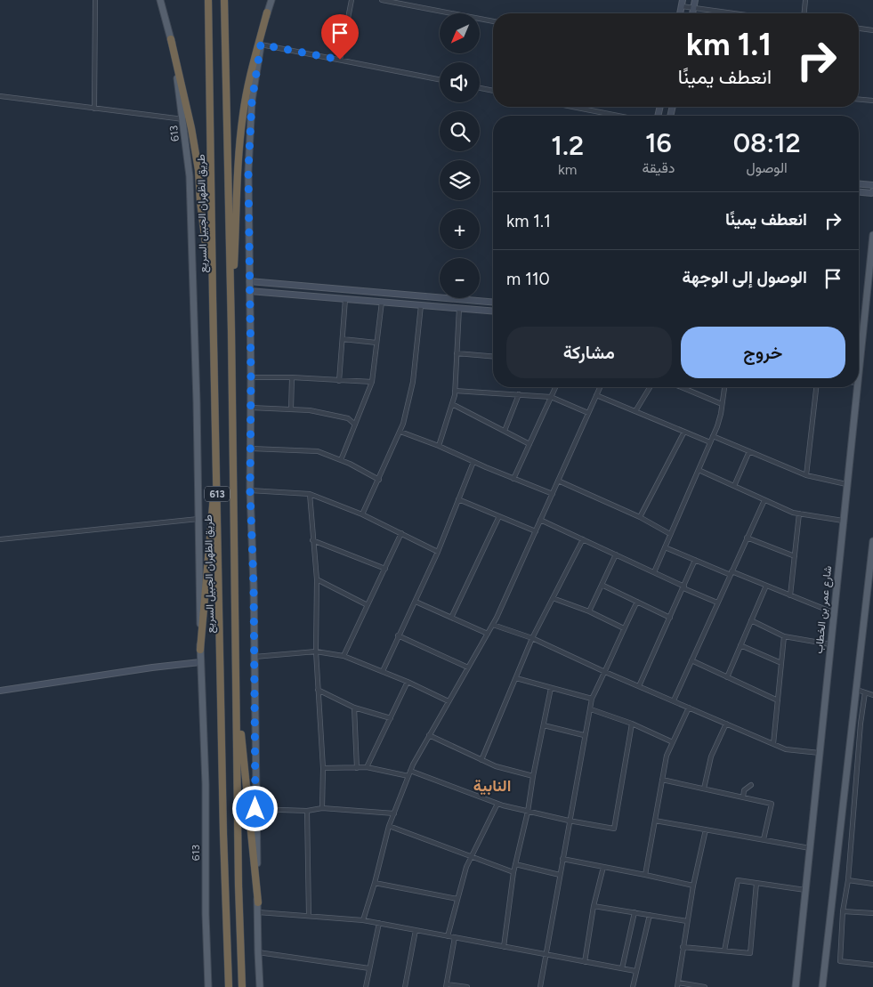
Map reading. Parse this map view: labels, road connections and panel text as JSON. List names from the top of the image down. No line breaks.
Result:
{"streets":{"highway":["613","طريق الظهران الجبيل السريع"],"main road":["شارع عمر بن الخطاب"]},"districts":["النابية"],"north":"bottom left","page":{"map_buttons":["+","−"],"turn":["1.1 km","انعطف يمينًا"],"eta":["08:12","الوصول","16","دقيقة","1.2","km"],"list":[{"name":"انعطف يمينًا","value":"1.1 km"},{"name":"الوصول إلى الوجهة","value":"110 m"}],"buttons":["خروج","مشاركة"]}}
